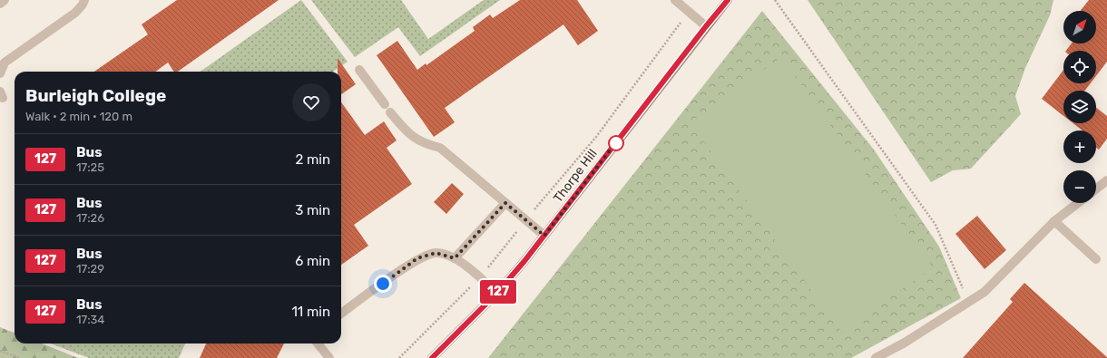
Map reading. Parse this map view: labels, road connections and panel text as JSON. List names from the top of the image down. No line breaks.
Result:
{"streets":{"street":["Thorpe Hill"]},"lines":["bus line 127"],"north":"top right","page":{"on_map":"127","map_buttons":["+","−"],"heading":["Burleigh College","Walk · 2 min · 120 m"],"list":[{"mark":"127","name":"Bus","note":"17:25","value":"2 min"},{"mark":"127","name":"Bus","note":"17:26","value":"3 min"},{"mark":"127","name":"Bus","note":"17:29","value":"6 min"},{"mark":"127","name":"Bus","note":"17:34","value":"11 min"}]}}
